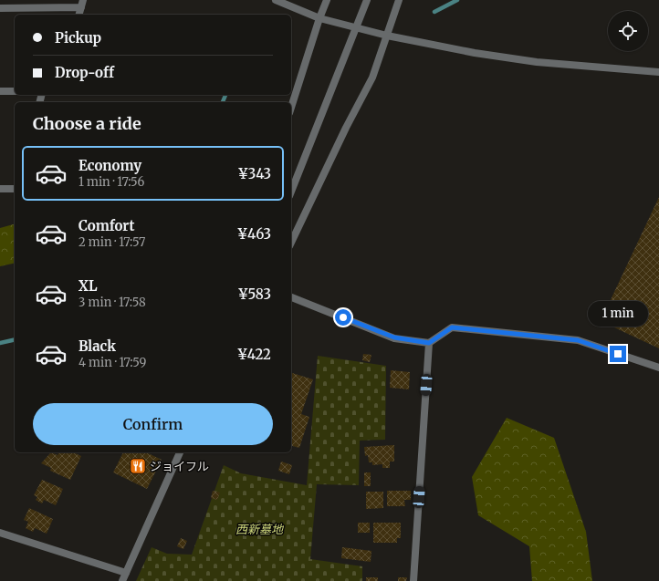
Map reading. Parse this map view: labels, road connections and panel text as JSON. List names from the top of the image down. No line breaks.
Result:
{"parks":["西新墓地"],"places":{"restaurant":["ジョイフル"]},"page":{"banner":["Pickup","Drop-off"],"heading":"Choose a ride","list":[{"name":"Economy","note":"1 min · 17:56","value":"¥343"},{"name":"Comfort","note":"2 min · 17:57","value":"¥463"},{"name":"XL","note":"3 min · 17:58","value":"¥583"},{"name":"Black","note":"4 min · 17:59","value":"¥422"}],"bubble":"1 min","buttons":"Confirm"}}
